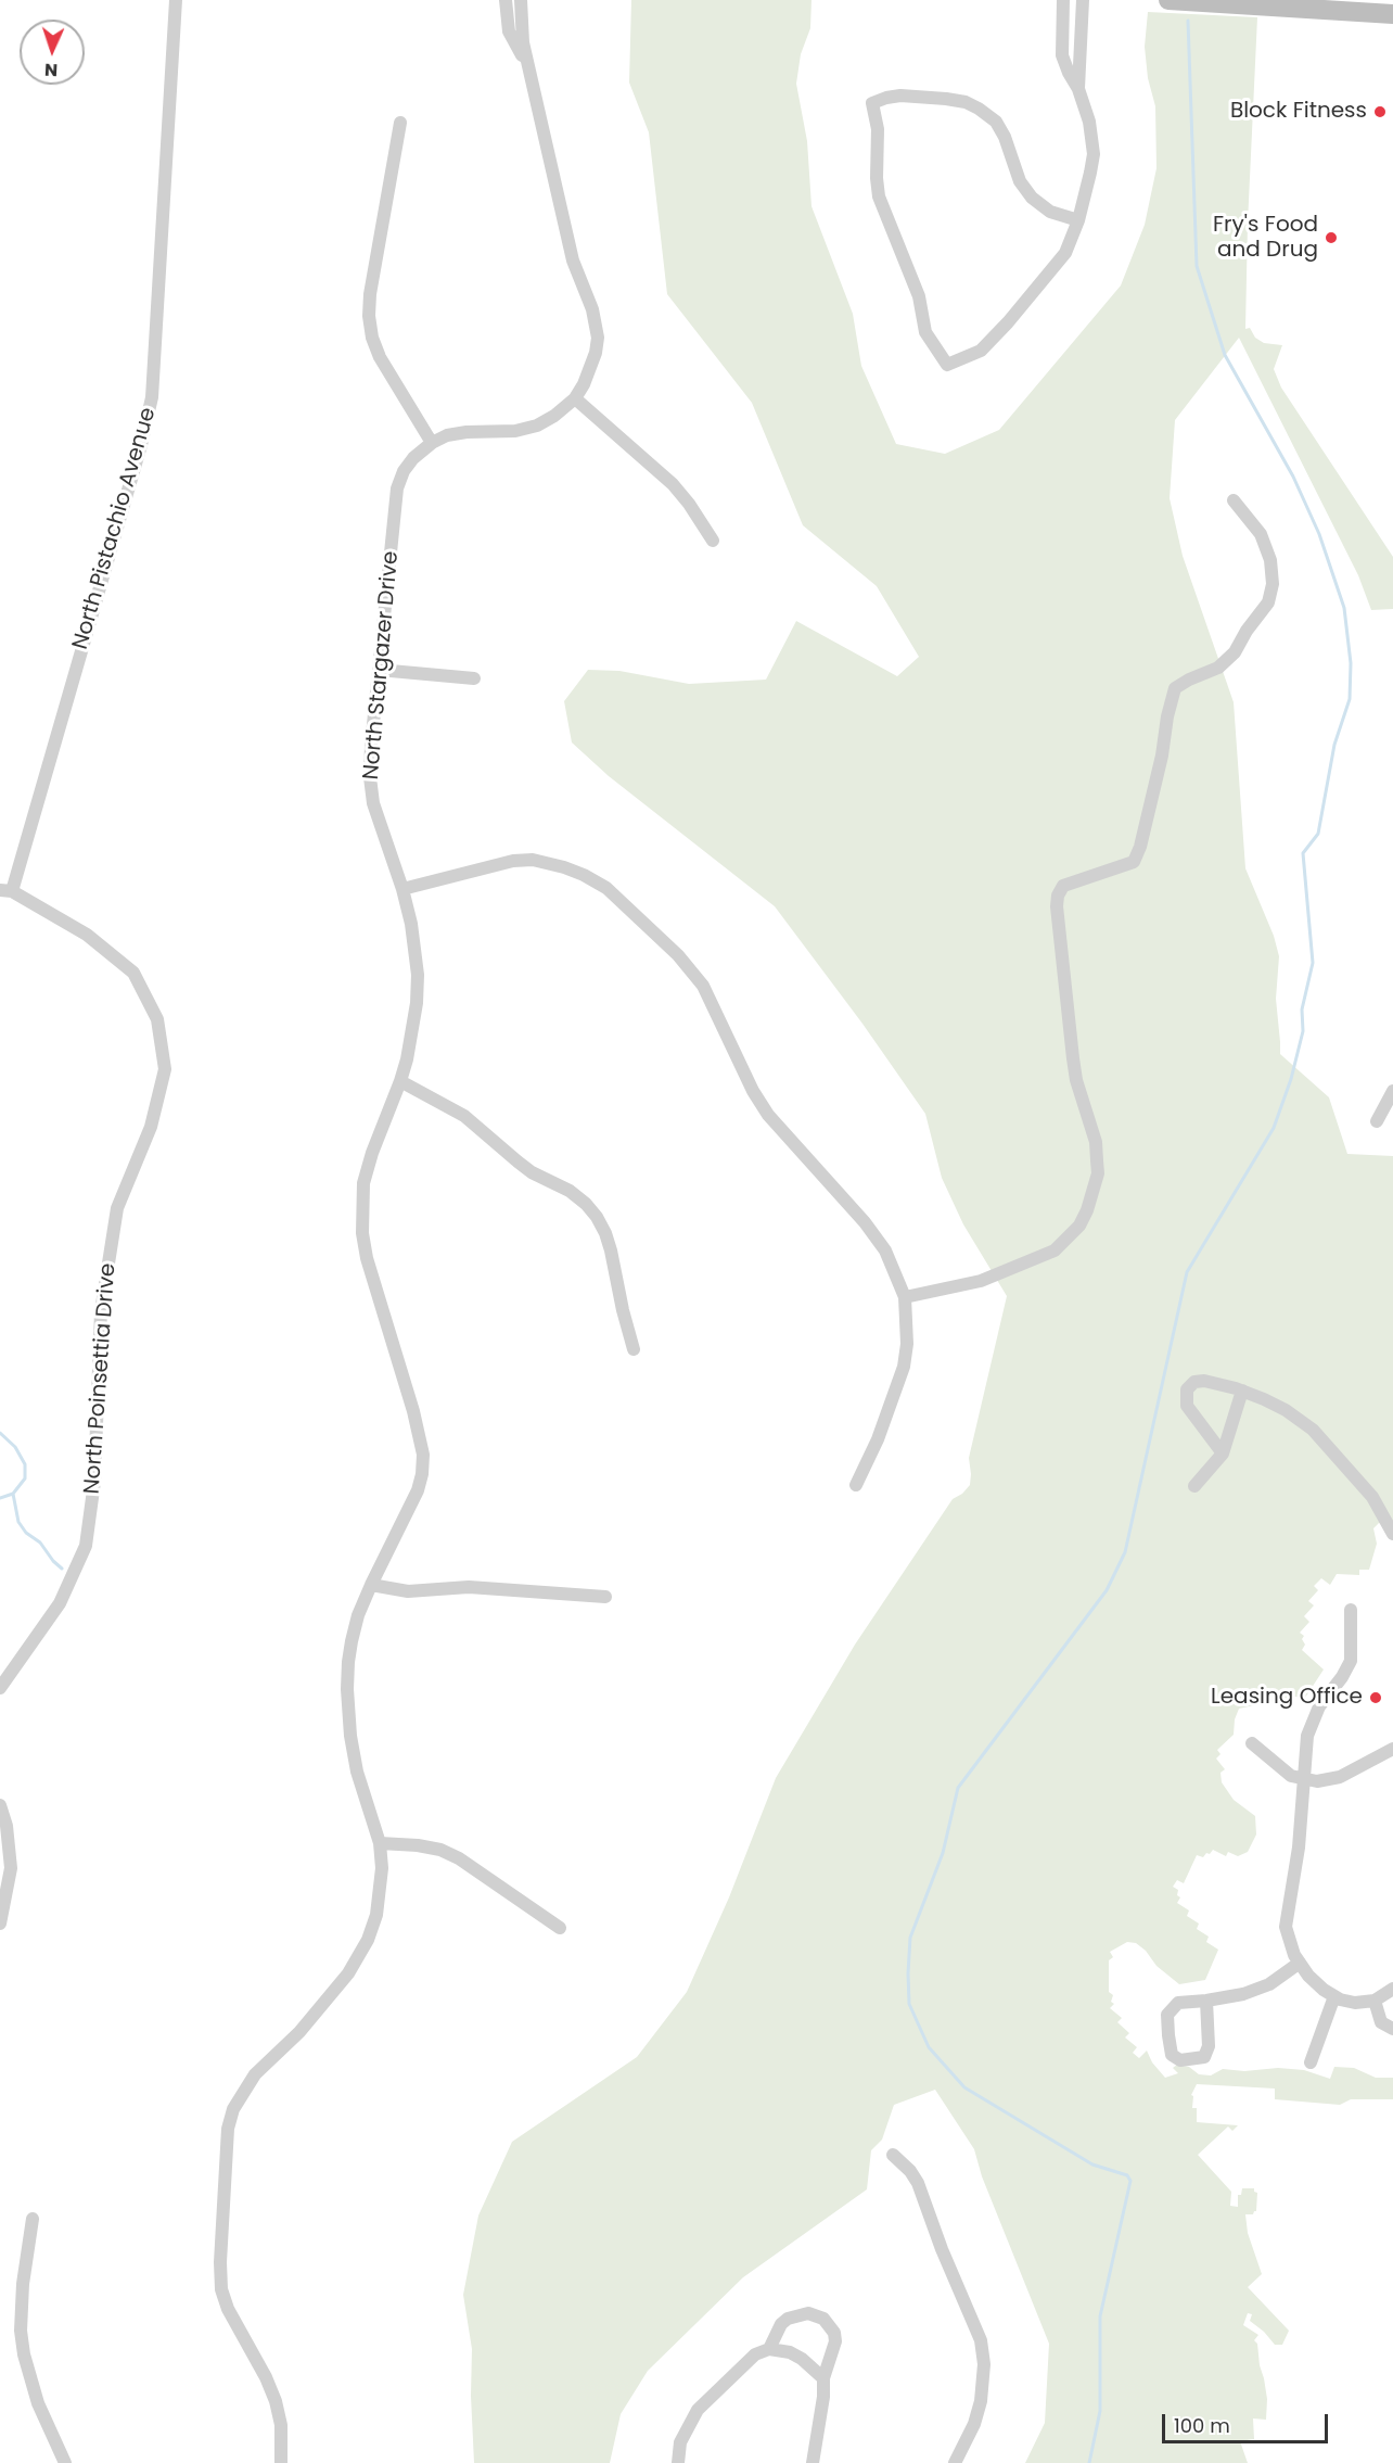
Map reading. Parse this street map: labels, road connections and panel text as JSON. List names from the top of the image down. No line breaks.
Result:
{"streets":{"street":["North Pistachio Avenue","North Stargazer Drive","North Poinsettia Drive"]},"crossings":[["North Pistachio Avenue","North Poinsettia Drive"]],"places":["Block Fitness","Fry's Food and Drug","Leasing Office"],"scale_bar":"100 m","north":"bottom"}
